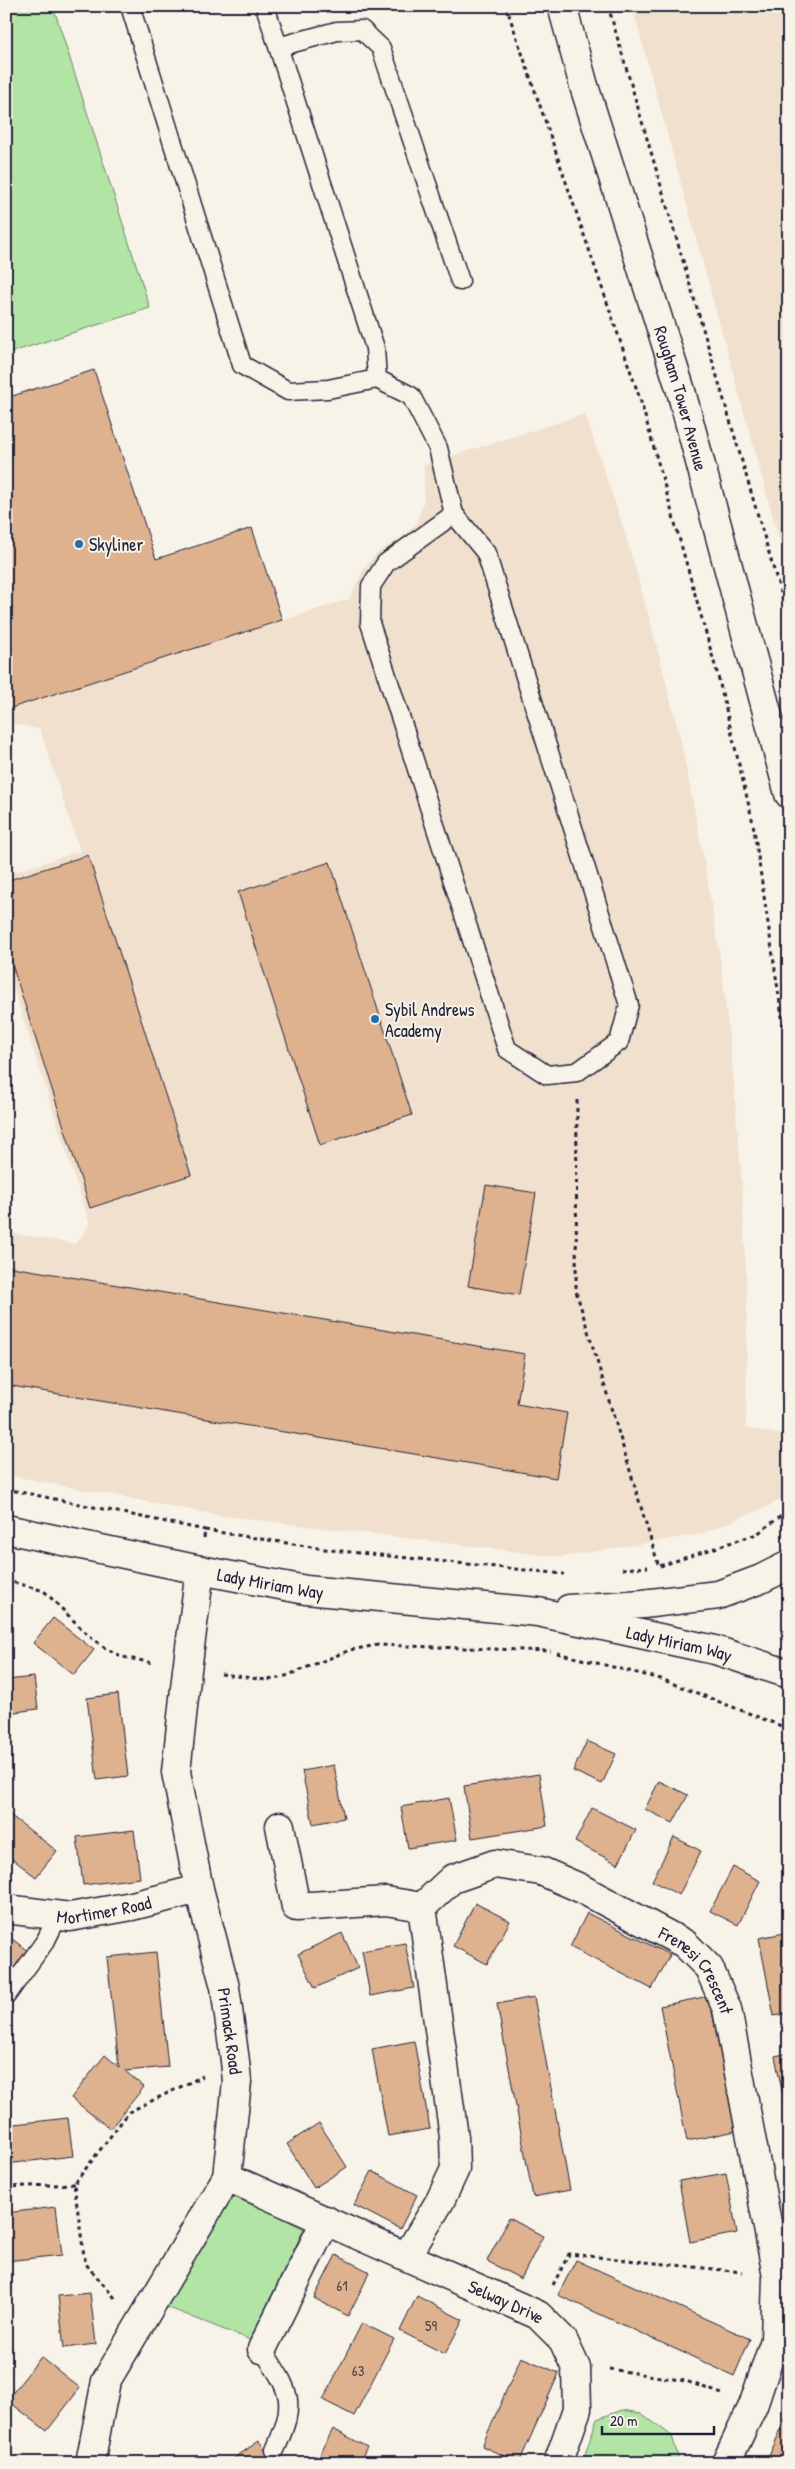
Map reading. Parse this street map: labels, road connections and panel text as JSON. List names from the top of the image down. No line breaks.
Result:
{"streets":{"street":["Rougham Tower Avenue","Lady Miriam Way","Mortimer Road","Frenesi Crescent","Primack Road","Selway Drive"]},"crossings":[["Lady Miriam Way","Primack Road"],["Mortimer Road","Primack Road"],["Primack Road","Selway Drive"]],"places":["Skyliner","Sybil Andrews Academy"],"house_numbers":["61","59","63"],"scale_bar":"20 m"}
